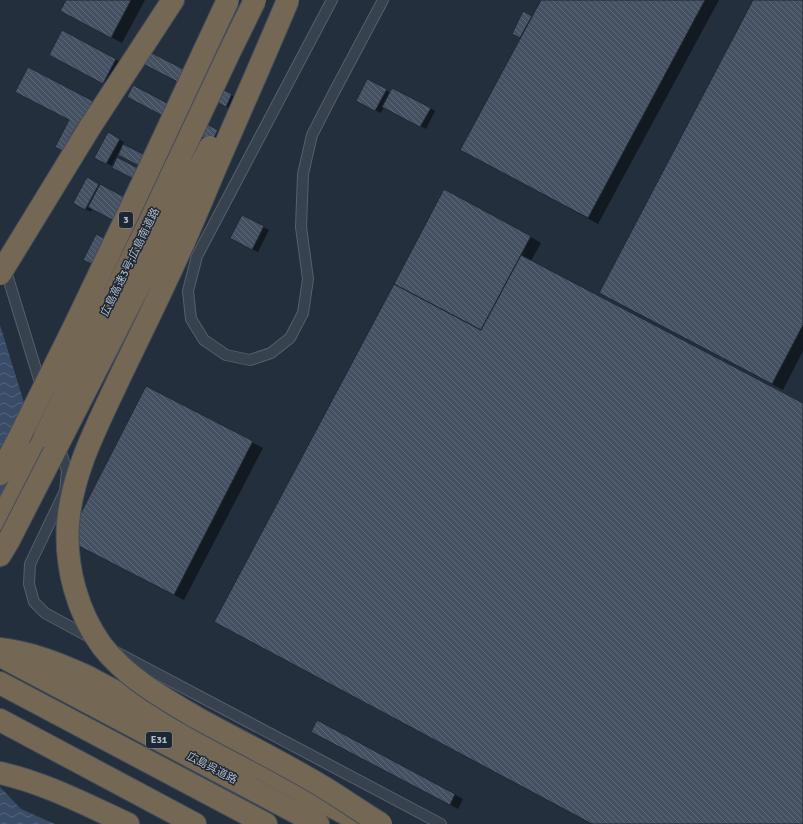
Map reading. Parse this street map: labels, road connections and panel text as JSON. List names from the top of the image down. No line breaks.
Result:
{"streets":{"highway":["3","広島高速3号;広島南道路","E31","広島呉道路"]}}
